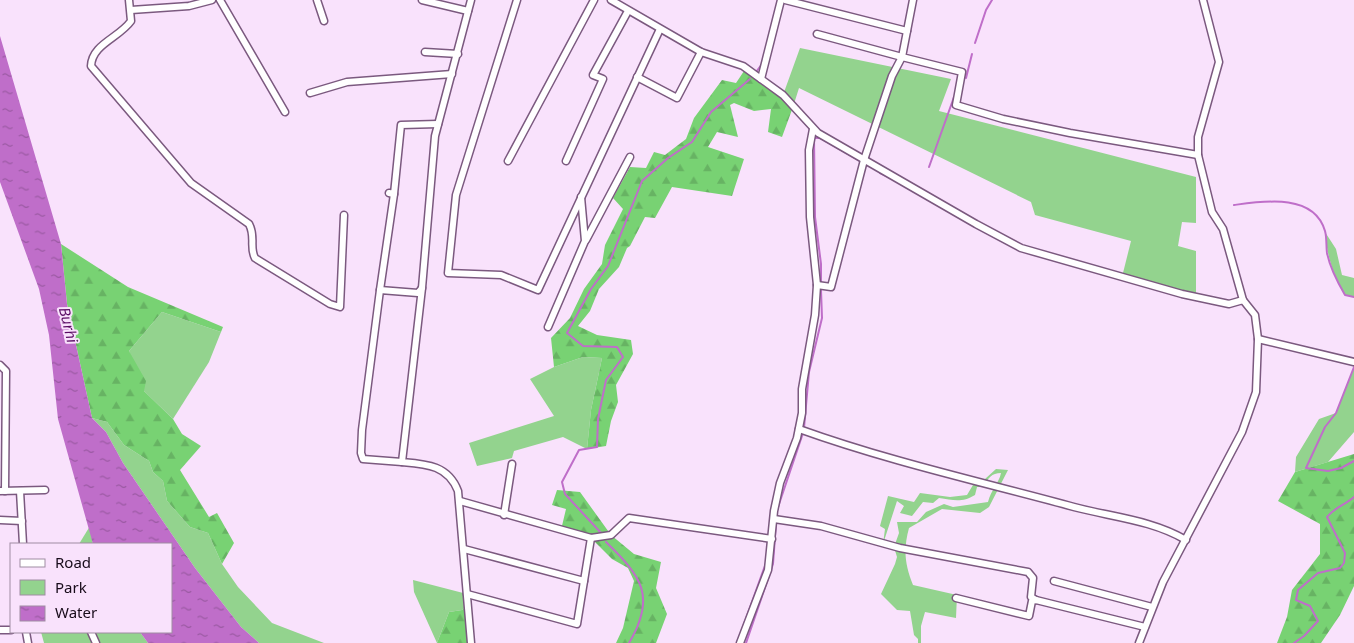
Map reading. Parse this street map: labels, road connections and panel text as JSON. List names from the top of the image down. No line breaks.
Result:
{"water":["Burhi"],"legend":["Road","Park","Water"]}
